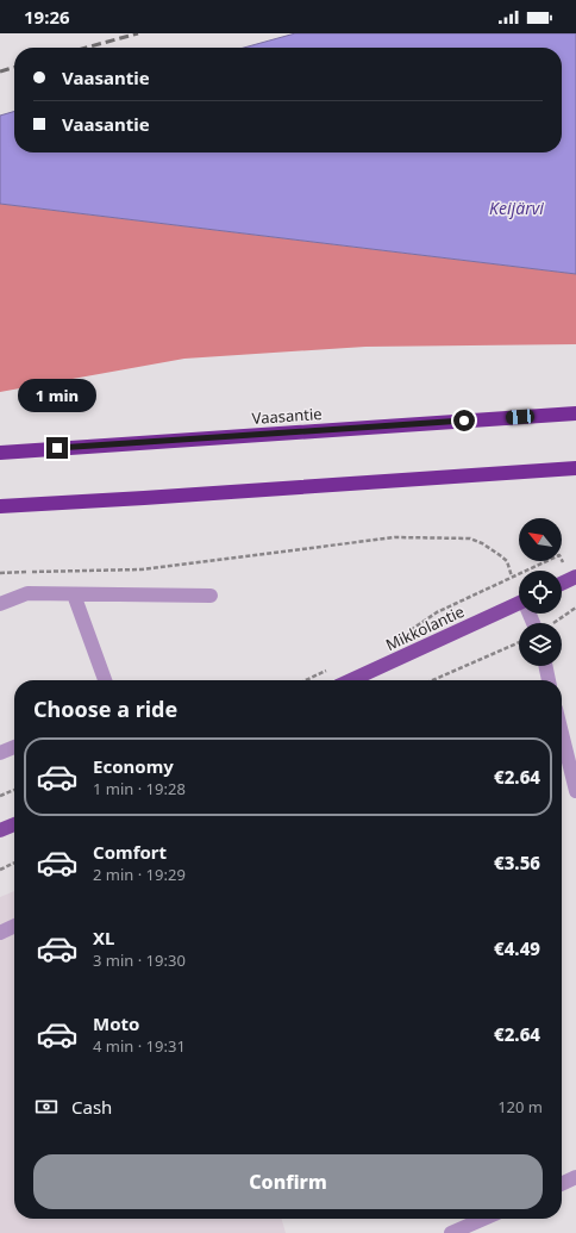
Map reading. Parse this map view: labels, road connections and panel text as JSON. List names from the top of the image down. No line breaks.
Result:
{"streets":{"highway":["Vaasantie"],"main road":["Mikkolantie"]},"water":["Keijärvi"],"north":"top left","page":{"status":"19:26","banner":["Vaasantie","Vaasantie"],"bubble":"1 min","heading":"Choose a ride","list":[{"name":"Economy","note":"1 min · 19:28","value":"€2.64"},{"name":"Comfort","note":"2 min · 19:29","value":"€3.56"},{"name":"XL","note":"3 min · 19:30","value":"€4.49"},{"name":"Moto","note":"4 min · 19:31","value":"€2.64"}],"pay":["Cash","120 m"],"buttons":"Confirm"}}
